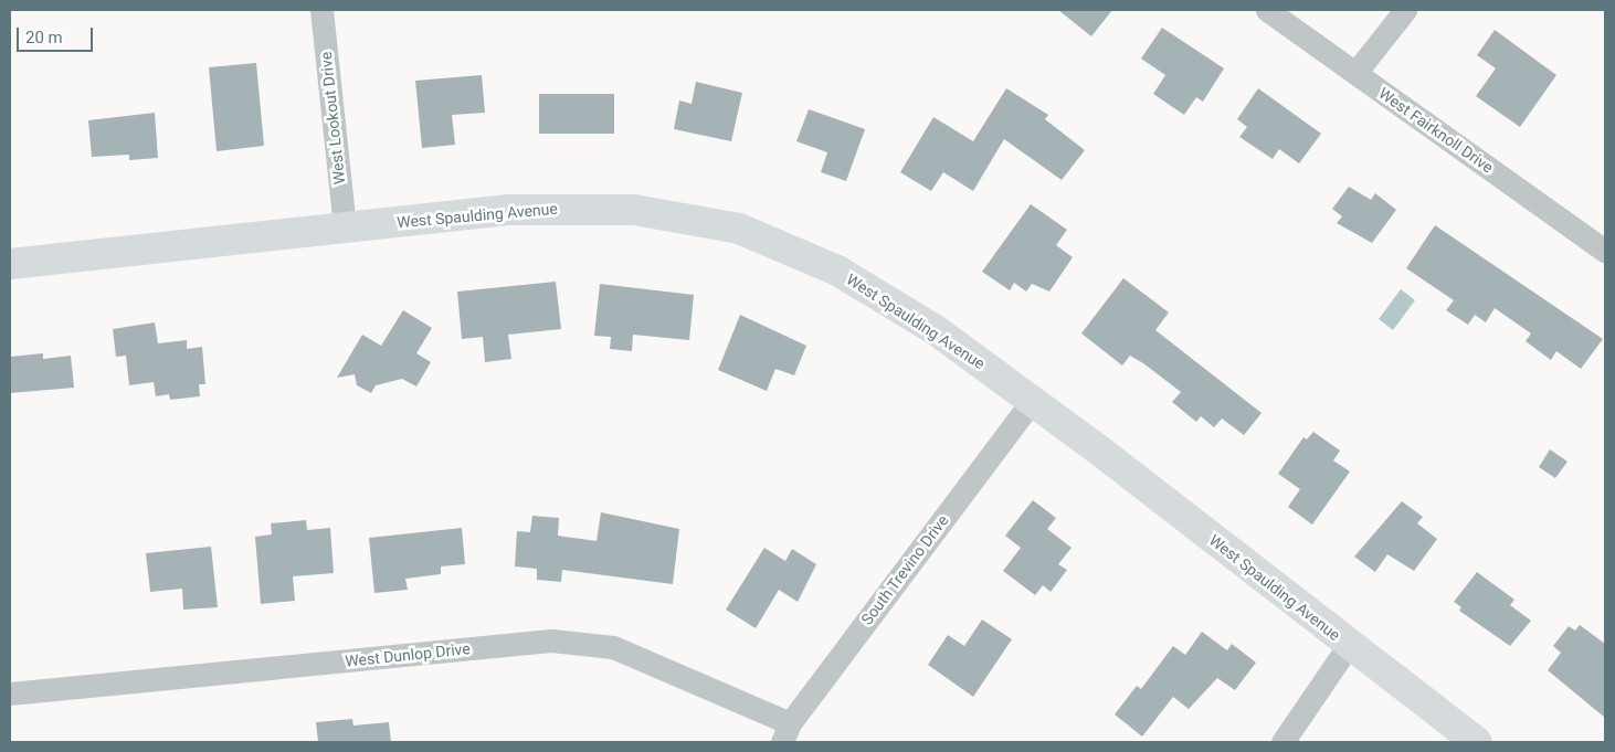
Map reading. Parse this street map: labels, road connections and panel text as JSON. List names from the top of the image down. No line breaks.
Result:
{"streets":{"street":["West Lookout Drive","West Fairknoll Drive","West Spaulding Avenue","South Trevino Drive","West Dunlop Drive"]},"crossings":[["West Lookout Drive","West Spaulding Avenue"],["West Spaulding Avenue","South Trevino Drive"],["South Trevino Drive","West Dunlop Drive"]],"scale_bar":"20 m"}
